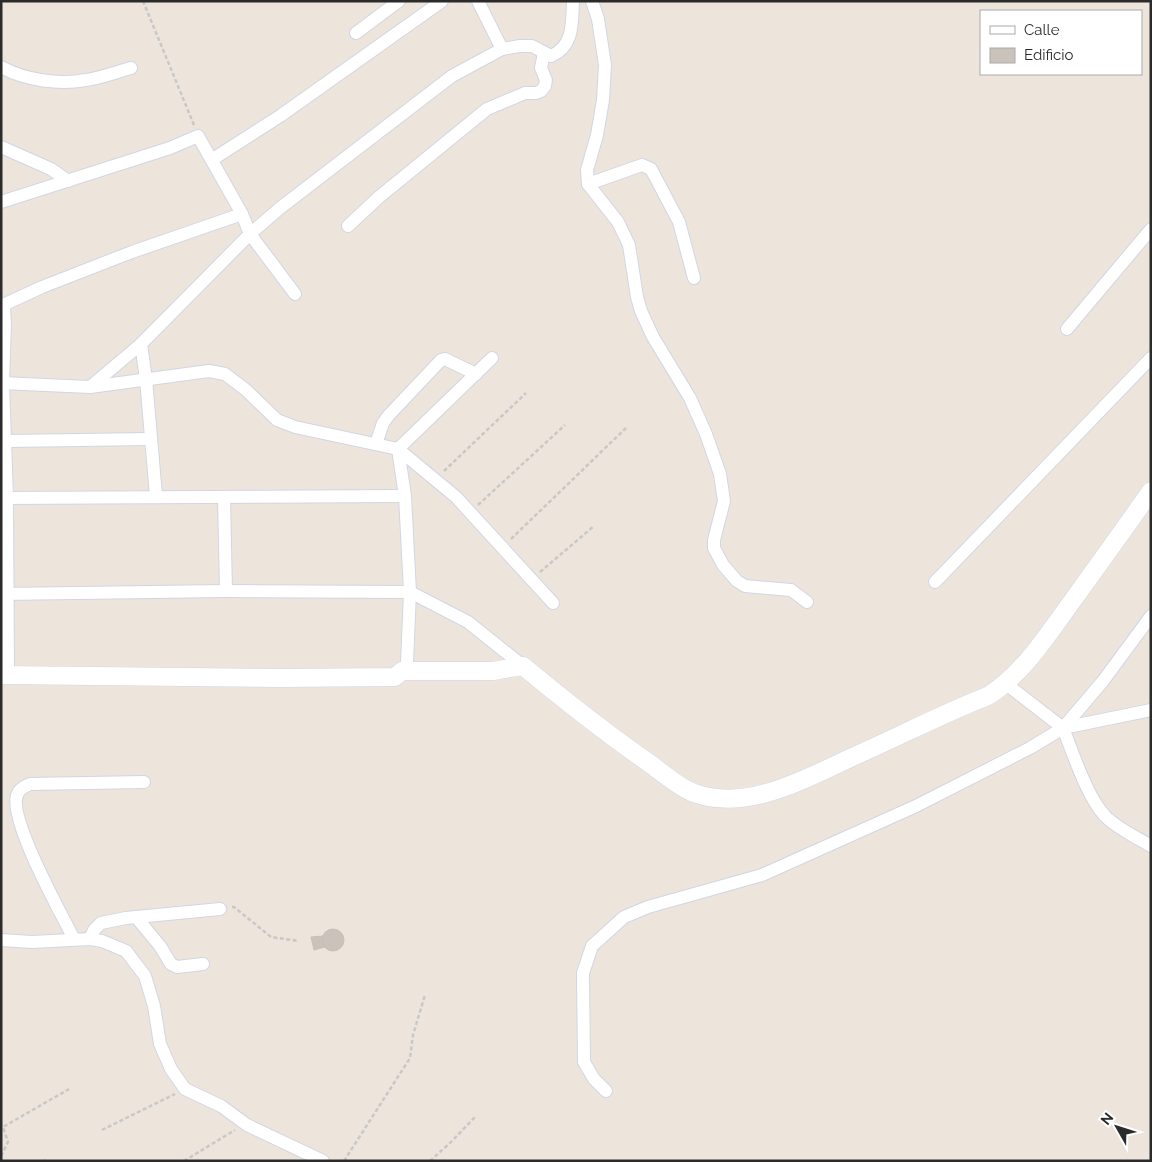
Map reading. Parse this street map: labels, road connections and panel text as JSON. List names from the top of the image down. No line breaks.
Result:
{"legend":["Calle","Edificio"],"north":"top left"}
